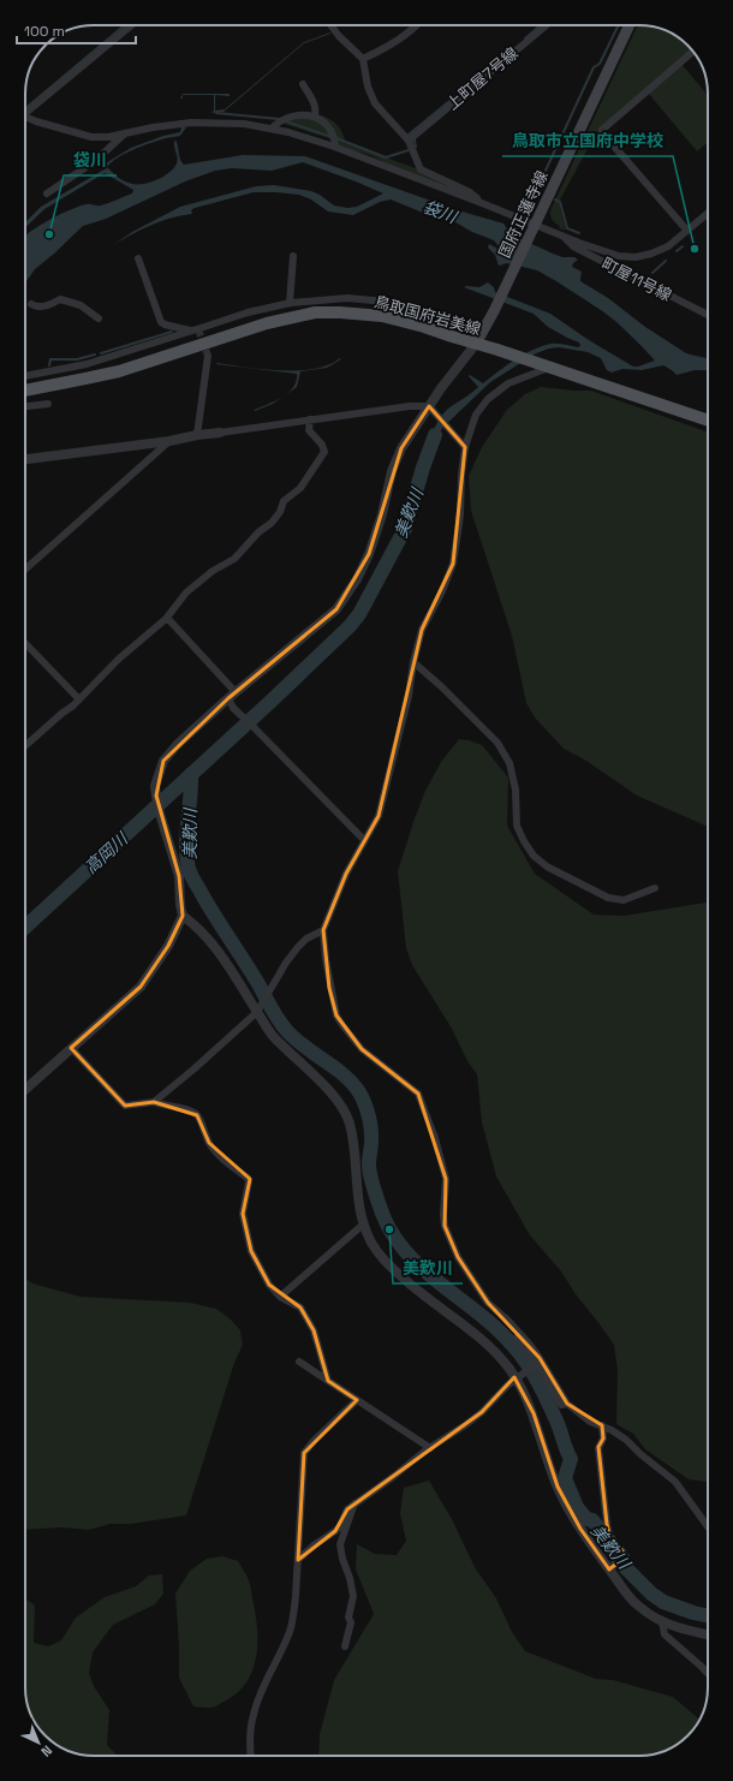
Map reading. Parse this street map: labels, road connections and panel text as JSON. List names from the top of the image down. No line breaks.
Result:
{"streets":{"main road":["国府正蓮寺線","鳥取国府岩美線"],"street":["上町屋7号線","町屋11号線"]},"crossings":[["国府正蓮寺線","鳥取国府岩美線"]],"water":["袋川","美歎川","高岡川"],"places":["袋川","鳥取市立国府中学校","美歎川"],"scale_bar":"100 m","north":"bottom right"}
